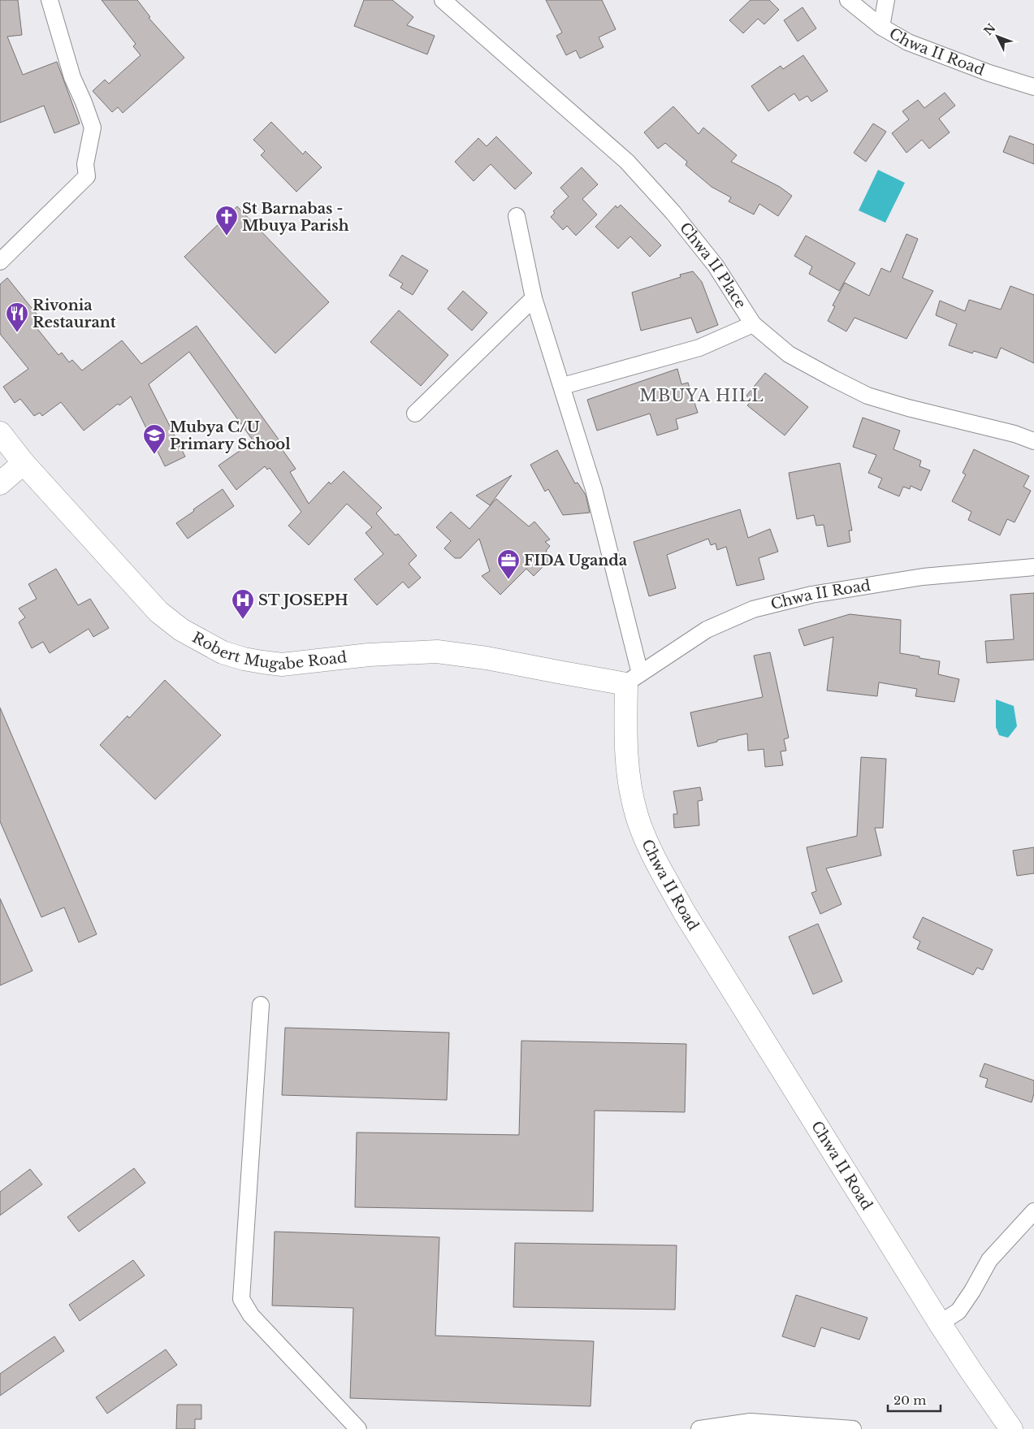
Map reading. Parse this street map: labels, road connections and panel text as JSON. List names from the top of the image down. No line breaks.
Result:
{"streets":{"street":["Chwa II Road","Chwa II Place","Robert Mugabe Road"]},"crossings":[["Chwa II Road","Robert Mugabe Road"]],"districts":["MBUYA HILL"],"places":{"church":["St Barnabas - Mbuya Parish"],"restaurant":["Rivonia Restaurant"],"school or university":["Mubya C/U Primary School"],"office":["FIDA Uganda"],"hospital":["ST JOSEPH"]},"scale_bar":"20 m","north":"top left"}
